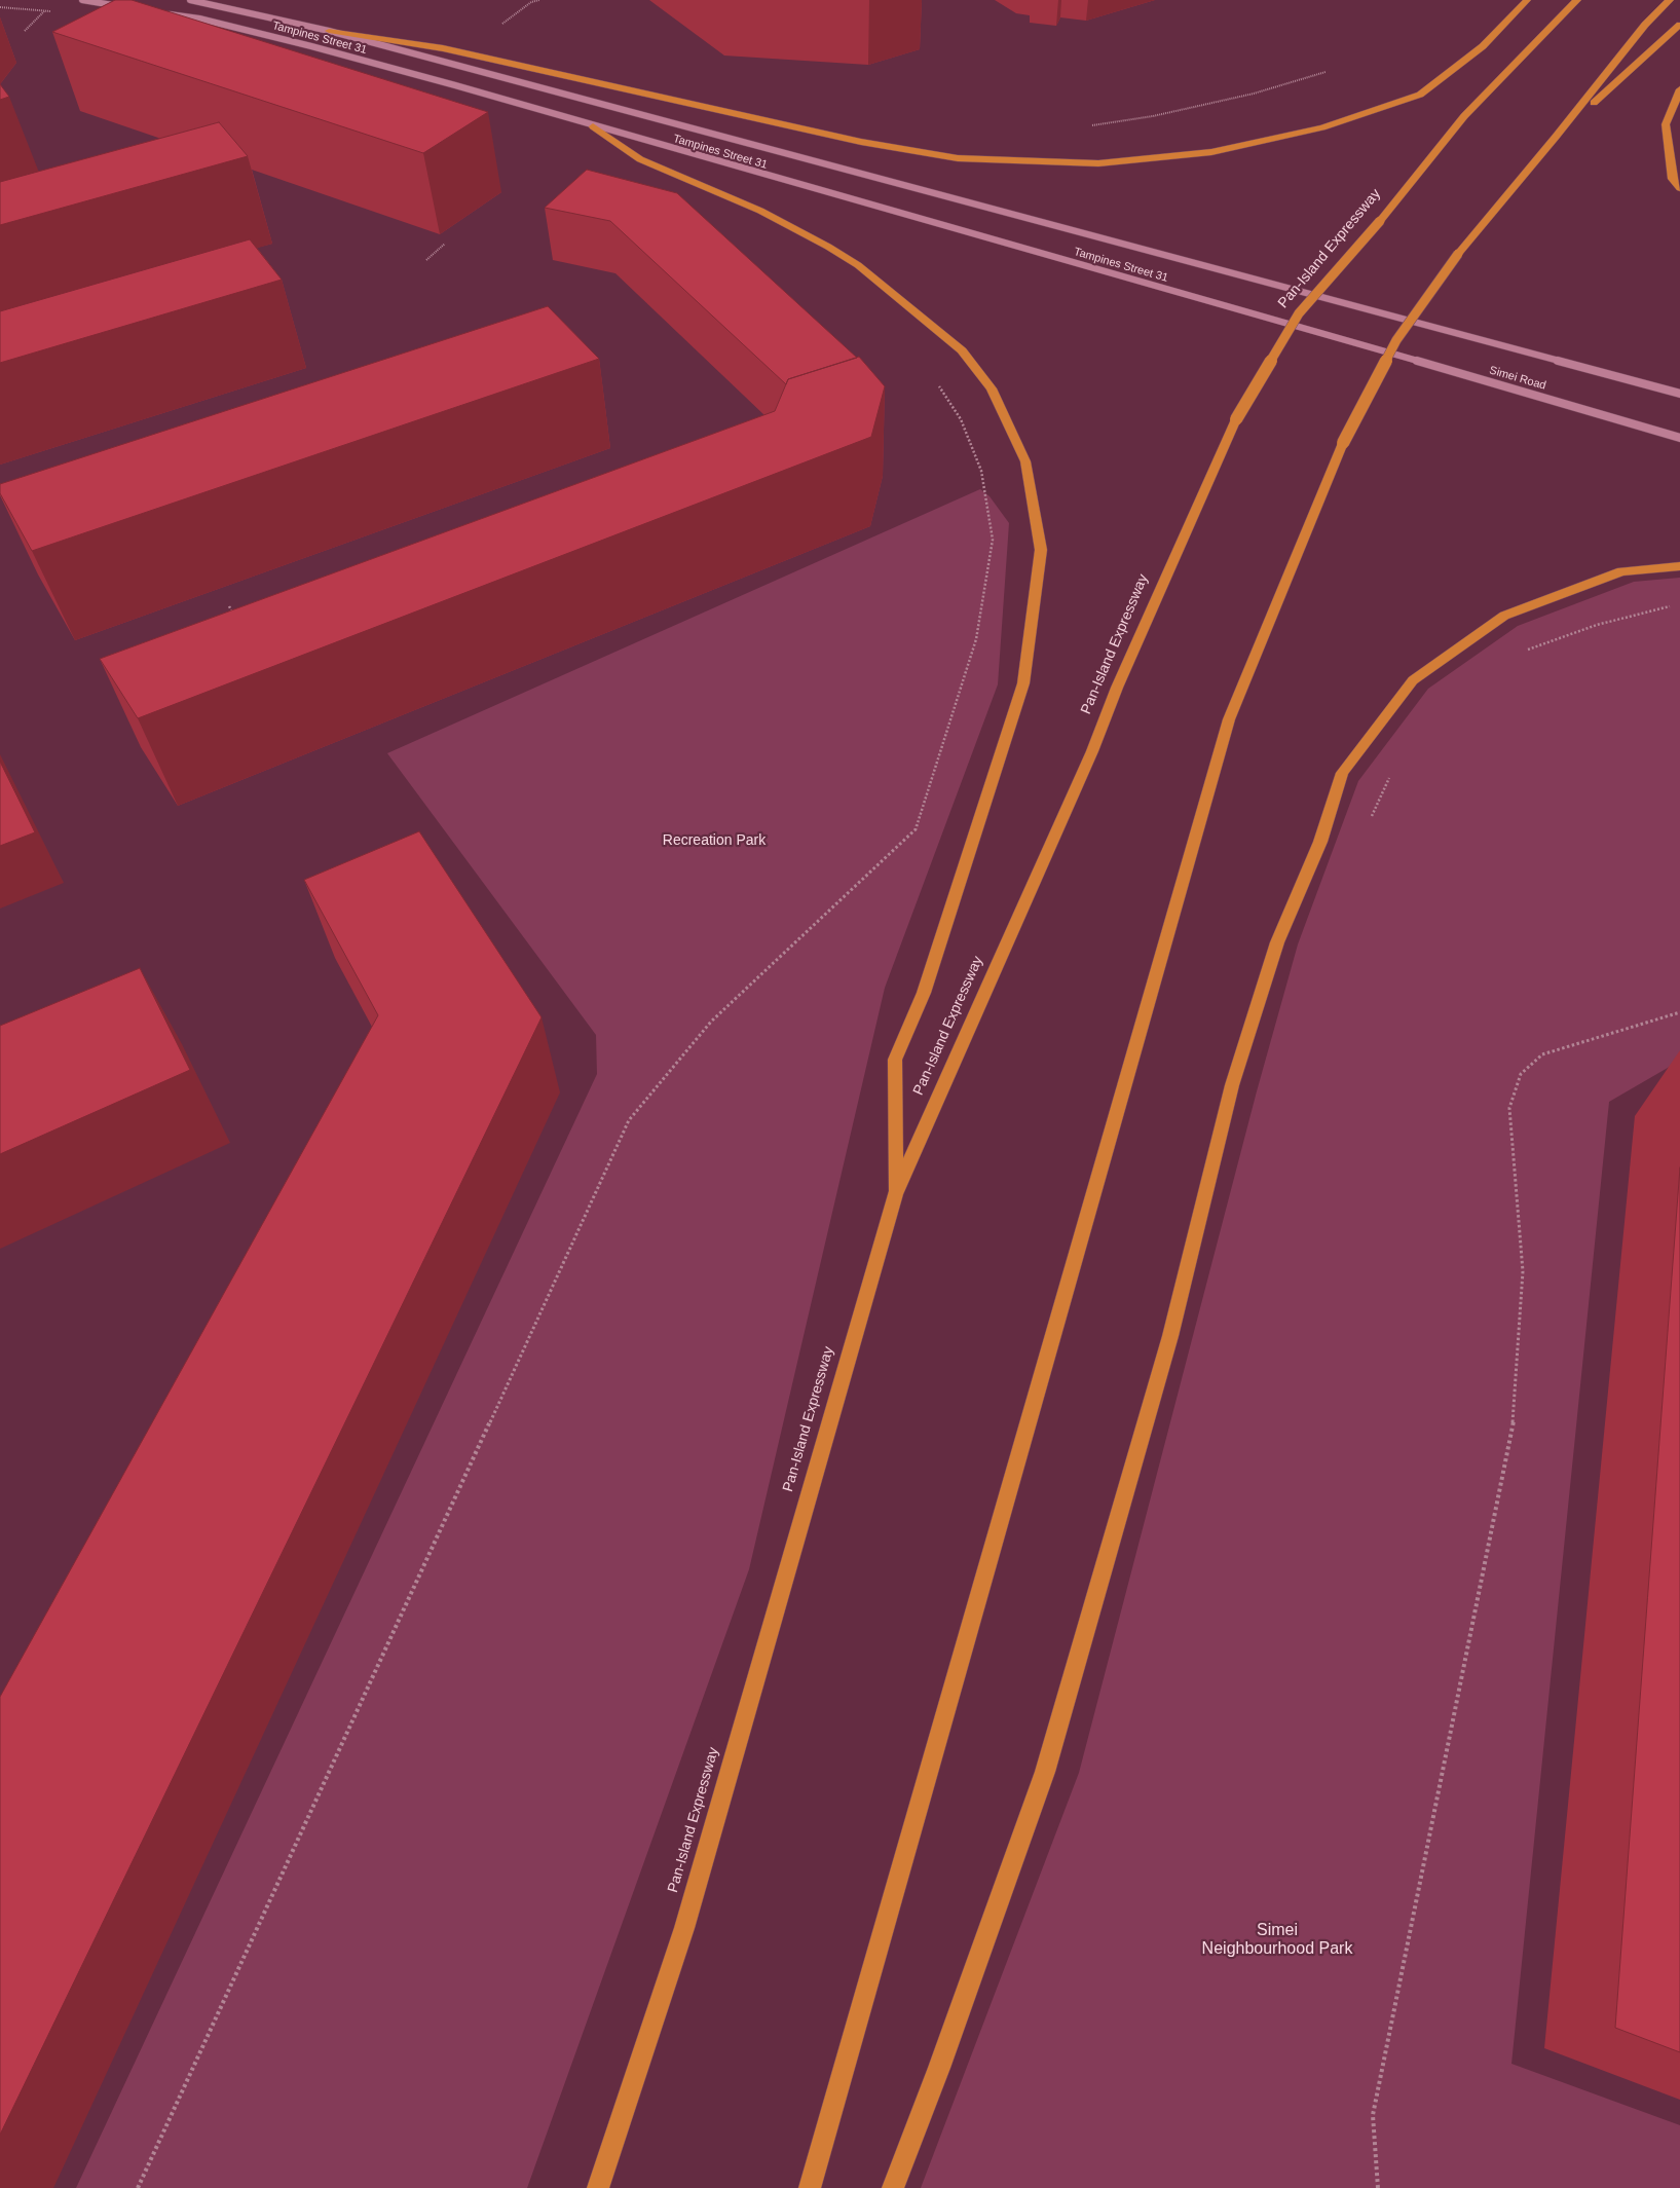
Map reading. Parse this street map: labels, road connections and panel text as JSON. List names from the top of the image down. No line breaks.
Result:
{"streets":{"highway":["Pan-Island Expressway"],"main road":["Tampines Street 31","Simei Road"]},"crossings":[["Tampines Street 31","Simei Road"]],"parks":["Recreation Park","Simei Neighbourhood Park"]}
